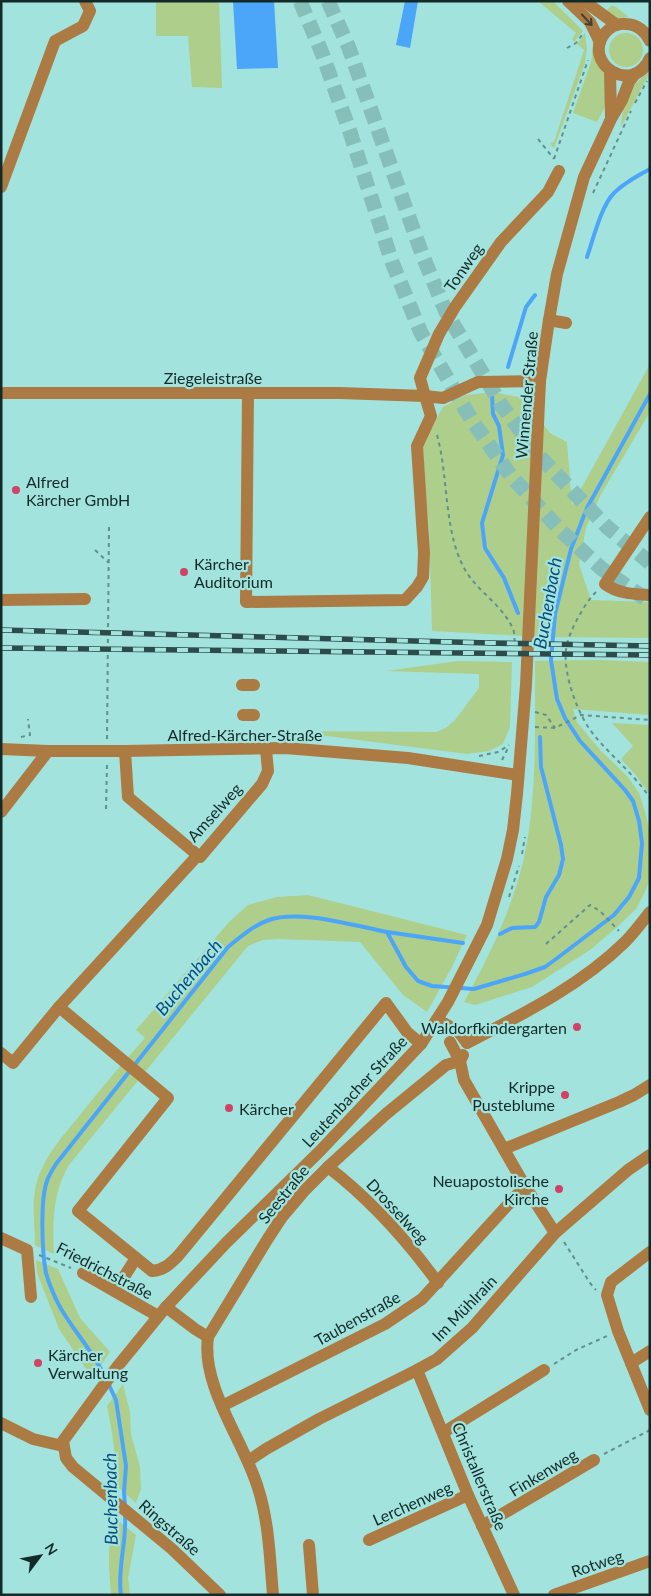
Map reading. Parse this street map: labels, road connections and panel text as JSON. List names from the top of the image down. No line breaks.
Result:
{"streets":{"street":["Tonweg","Ziegeleistraße","Winnender Straße","Alfred-Kärcher-Straße","Amselweg","Leutenbacher Straße","Seestraße","Drosselweg","Friedrichstraße","Im Mühlrain","Taubenstraße","Finkenweg","Christallerstraße","Lerchenweg","Ringstraße","Rotweg"]},"crossings":[["Tonweg","Ziegeleistraße"],["Ziegeleistraße","Winnender Straße"],["Winnender Straße","Leutenbacher Straße"],["Alfred-Kärcher-Straße","Amselweg"],["Alfred-Kärcher-Straße","Leutenbacher Straße"],["Leutenbacher Straße","Friedrichstraße"],["Leutenbacher Straße","Ringstraße"],["Seestraße","Drosselweg"],["Drosselweg","Taubenstraße"],["Im Mühlrain","Christallerstraße"],["Finkenweg","Christallerstraße"],["Christallerstraße","Lerchenweg"]],"water":["Buchenbach"],"places":["Alfred Kärcher GmbH","Kärcher Auditorium","Waldorfkindergarten","Krippe Pusteblume","Kärcher","Neuapostolische Kirche","Kärcher Verwaltung"],"north":"top right"}
